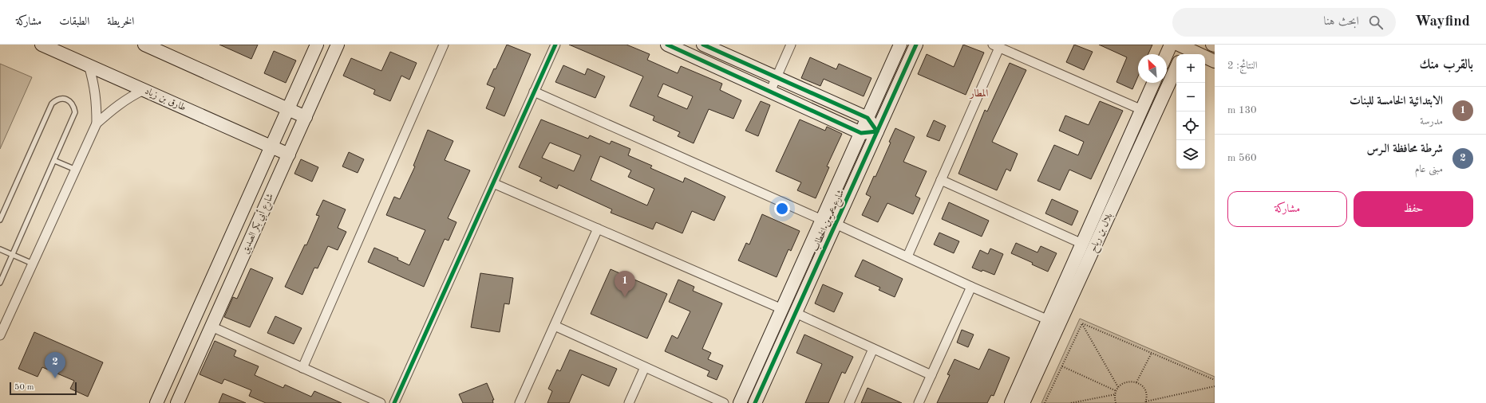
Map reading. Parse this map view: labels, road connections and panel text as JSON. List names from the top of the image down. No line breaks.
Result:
{"streets":{"street":["طارق بن زياد","شارع عمر بن الخطاب","شارع أبي بكر الصديق","بلال بن رباح"]},"crossings":[["طارق بن زياد","شارع أبي بكر الصديق"]],"districts":["المطار"],"scale_bar":"50 m","north":"top left","page":{"header":"Wayfind","search":"ابحث هنا","nav":["الخريطة","الطبقات","مشاركة"],"heading":["بالقرب منك","النتائج: 2"],"map_buttons":["+","−"],"list":[{"mark":"1","name":"الابتدائية الخامسة للبنات","note":"مدرسة","value":"130 m"},{"mark":"2","name":"شرطة محافظة الـرس","note":"مبنى عام","value":"560 m"}],"buttons":["حفظ","مشاركة"],"pins":["1","2"],"scale":"50 m"}}
